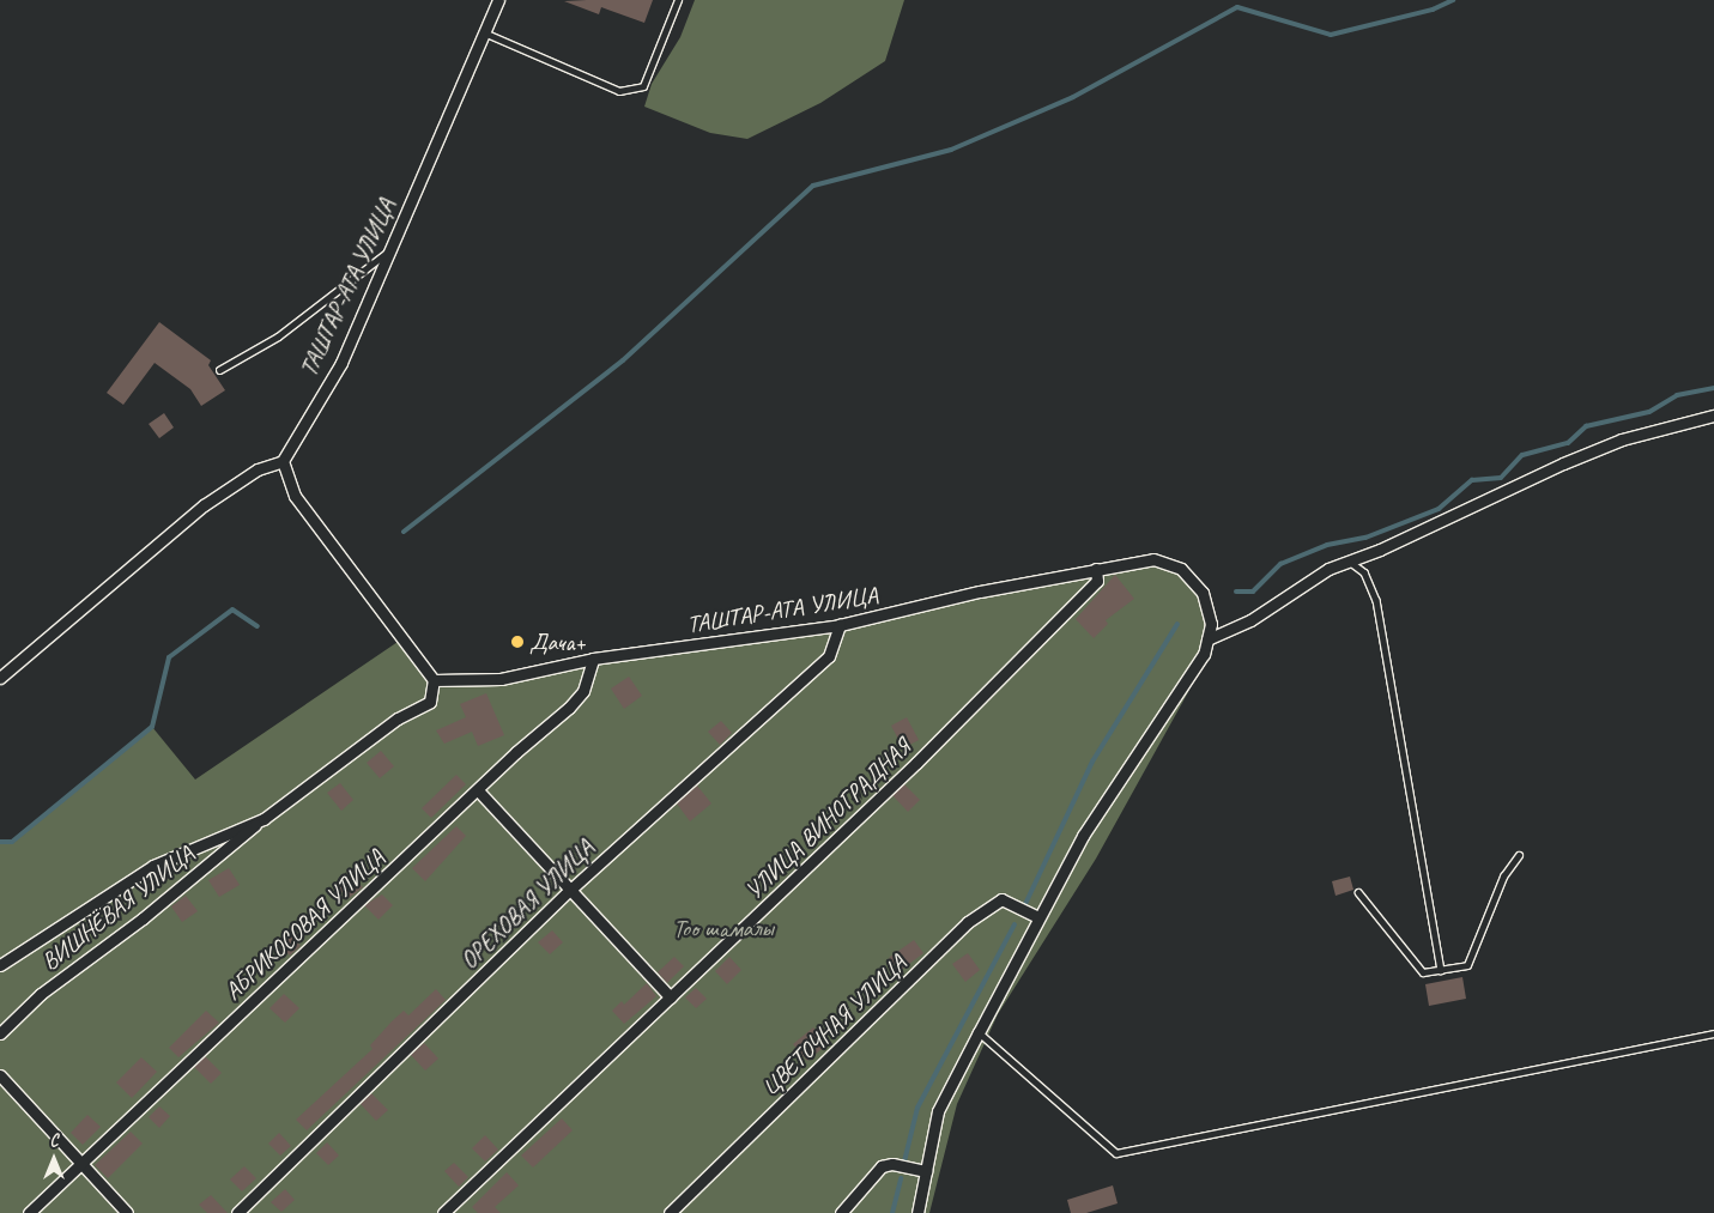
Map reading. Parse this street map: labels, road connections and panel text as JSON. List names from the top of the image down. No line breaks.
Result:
{"streets":{"street":["ТАШТАР-АТА УЛИЦА","УЛИЦА ВИНОГРАДНАЯ","ОРЕХОВАЯ УЛИЦА","ВИШНЁВАЯ УЛИЦА","АБРИКОСОВАЯ УЛИЦА","ЦВЕТОЧНАЯ УЛИЦА"]},"crossings":[["ТАШТАР-АТА УЛИЦА","УЛИЦА ВИНОГРАДНАЯ"],["ТАШТАР-АТА УЛИЦА","ОРЕХОВАЯ УЛИЦА"],["ТАШТАР-АТА УЛИЦА","АБРИКОСОВАЯ УЛИЦА"],["ТАШТАР-АТА УЛИЦА","ЦВЕТОЧНАЯ УЛИЦА"]],"parks":["Тоо шамалы"],"places":["Дача+"],"north":"top"}
